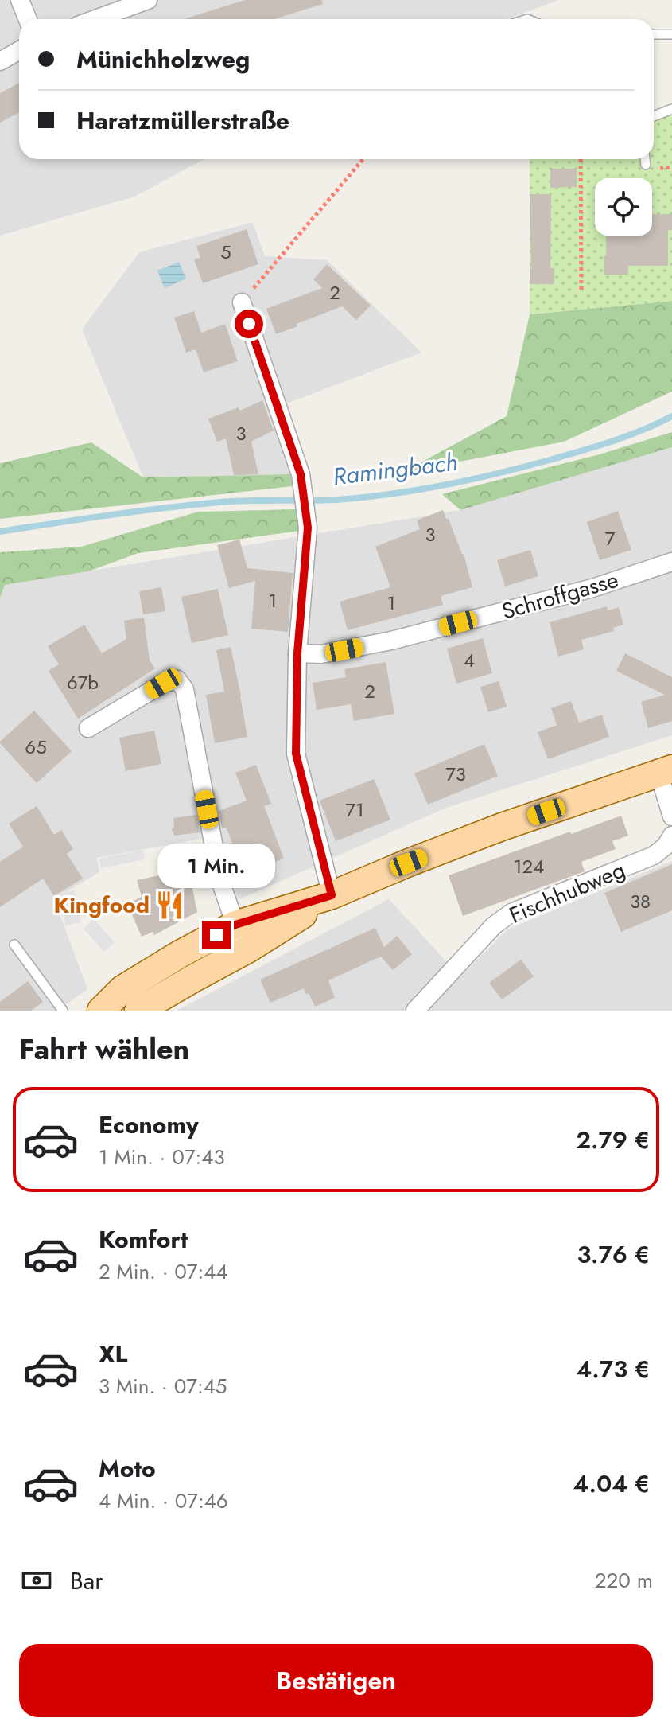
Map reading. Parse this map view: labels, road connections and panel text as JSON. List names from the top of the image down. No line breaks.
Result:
{"streets":{"street":["Schroffgasse","Fischhubweg"]},"water":["Ramingbach"],"places":{"restaurant":["Kingfood"]},"house_numbers":["5","2","3","3","7","1","1","4","67b","2","65","73","71","124","38"],"page":{"banner":["Münichholzweg","Haratzmüllerstraße"],"bubble":"1 Min.","heading":"Fahrt wählen","list":[{"name":"Economy","note":"1 Min. · 07:43","value":"2.79 €"},{"name":"Komfort","note":"2 Min. · 07:44","value":"3.76 €"},{"name":"XL","note":"3 Min. · 07:45","value":"4.73 €"},{"name":"Moto","note":"4 Min. · 07:46","value":"4.04 €"}],"pay":["Bar","220 m"],"buttons":"Bestätigen"}}
